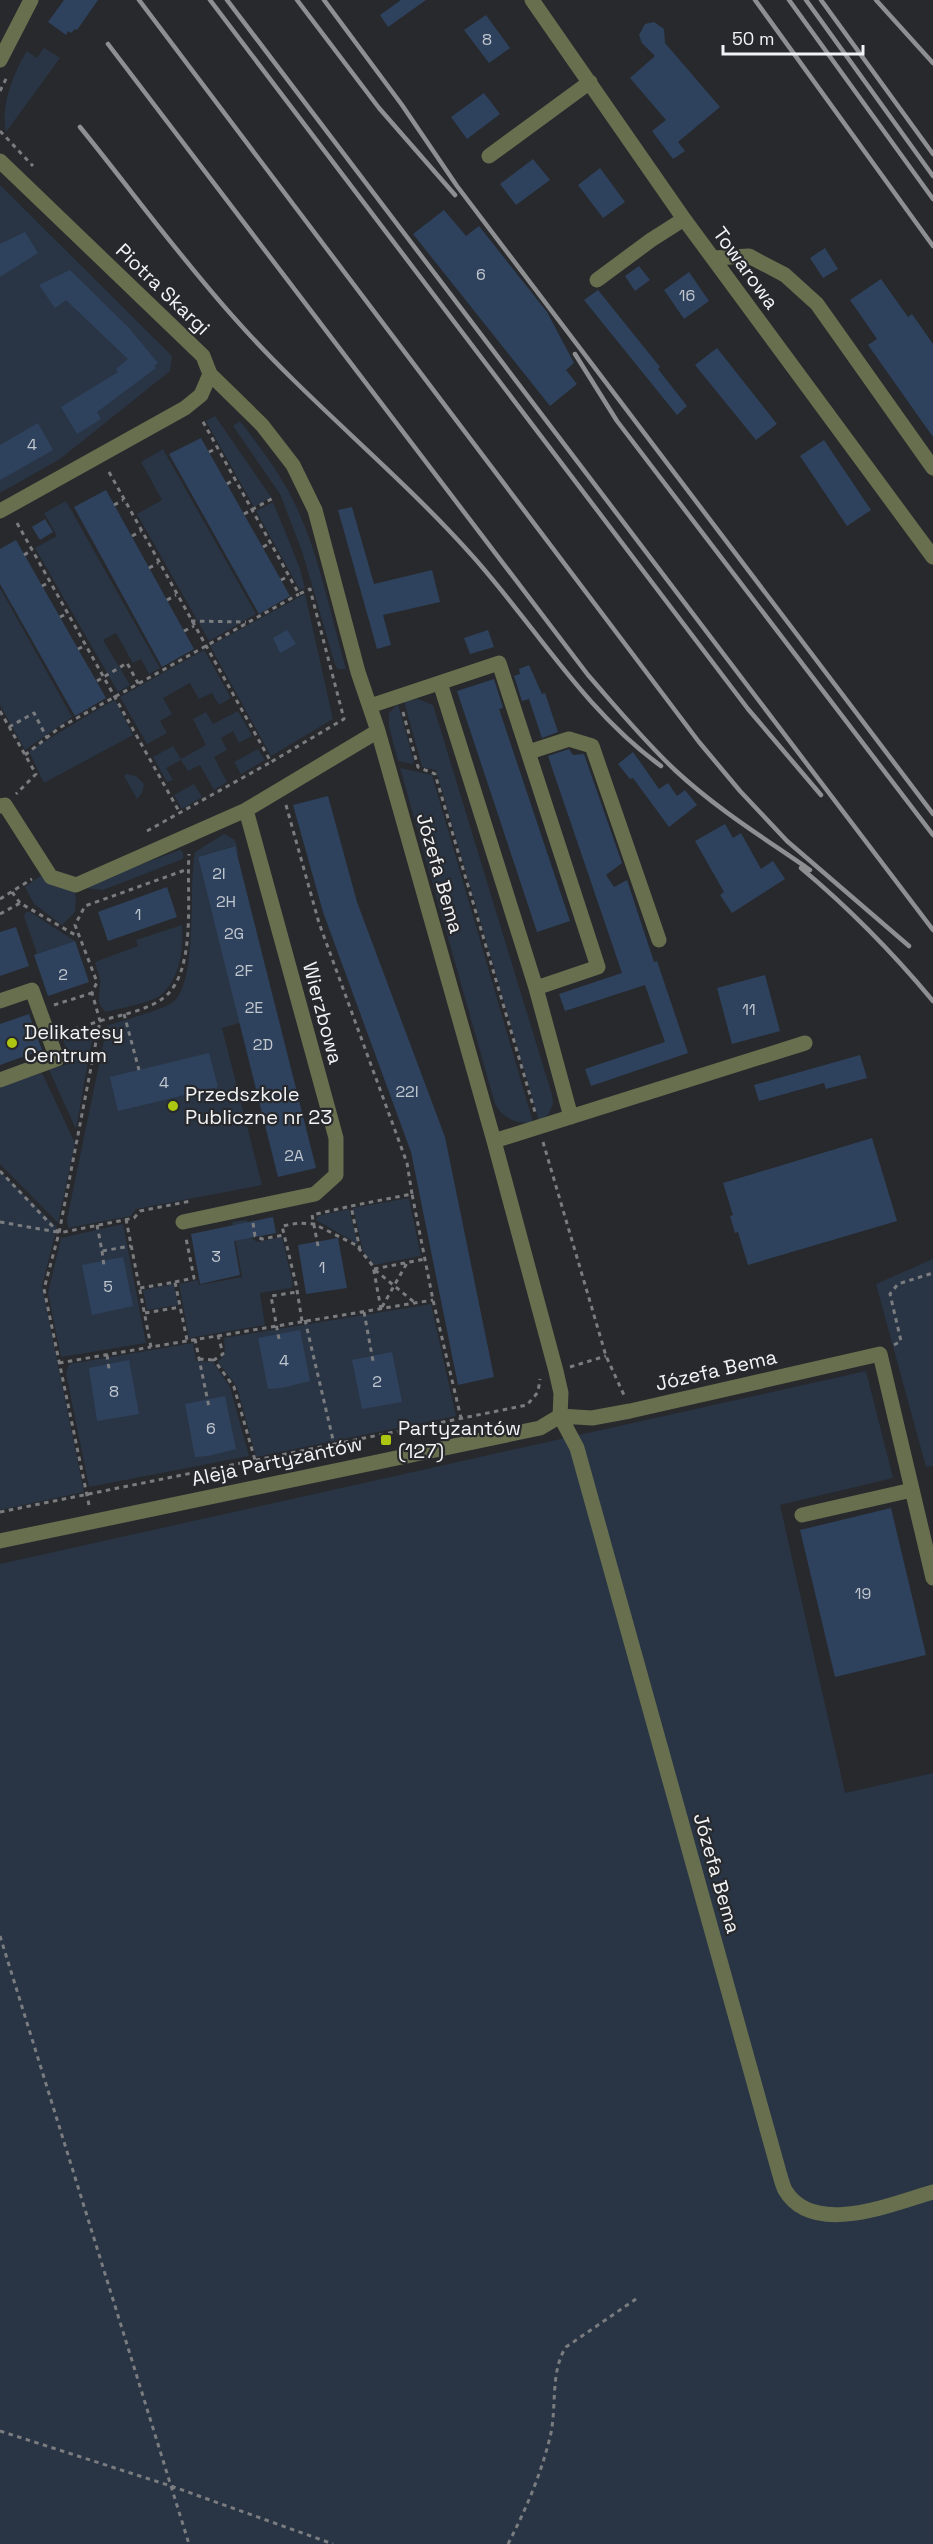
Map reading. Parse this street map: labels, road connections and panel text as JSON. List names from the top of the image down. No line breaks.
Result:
{"streets":{"street":["Towarowa","Piotra Skargi","Józefa Bema","Wierzbowa","Aleja Partyzantów"]},"crossings":[["Piotra Skargi","Józefa Bema"],["Józefa Bema","Aleja Partyzantów"]],"places":{"other":["Delikatesy Centrum","Przedszkole Publiczne nr 23"],"transit":["Partyzantów (127)"]},"house_numbers":["8","6","16","4","2I","2H","1","2G","2F","2","2E","11","2D","4","22I","2A","3","1","5","4","2","8","6","19"],"scale_bar":"50 m"}
